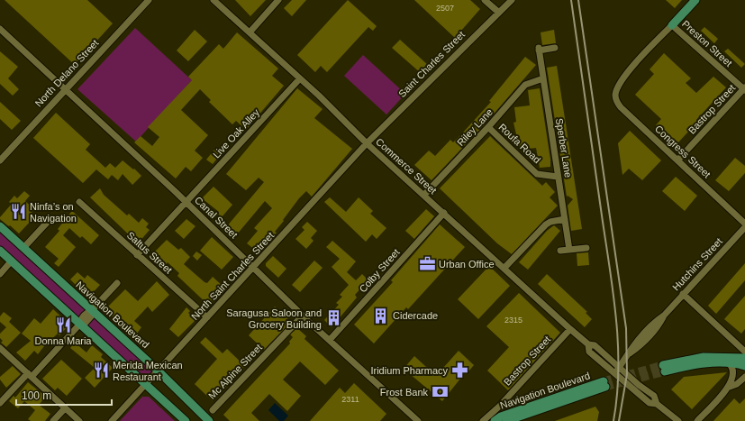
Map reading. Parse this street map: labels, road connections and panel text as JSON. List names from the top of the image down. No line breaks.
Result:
{"streets":{"main road":["Navigation Boulevard"],"street":["Preston Street","Saint Charles Street","North Delano Street","Bastrop Street","Riley Lane","Live Oak Alley","Roufa Road","Sperber Lane","Congress Street","Commerce Street","Canal Street","Saltus Street","Hutchins Street","Colby Street","North Saint Charles Street","Mc Alpine Street"]},"crossings":[["Preston Street","Bastrop Street"],["Preston Street","Congress Street"],["Saint Charles Street","Commerce Street"],["Saint Charles Street","North Saint Charles Street"],["North Delano Street","Canal Street"],["Bastrop Street","Congress Street"],["Bastrop Street","Commerce Street"],["Riley Lane","Roufa Road"],["Riley Lane","Sperber Lane"],["Riley Lane","Commerce Street"],["Live Oak Alley","Commerce Street"],["Live Oak Alley","Canal Street"],["Live Oak Alley","Saltus Street"],["Roufa Road","Sperber Lane"],["Commerce Street","Hutchins Street"],["Commerce Street","Colby Street"],["Commerce Street","North Saint Charles Street"],["Canal Street","Colby Street"],["Canal Street","North Saint Charles Street"],["Canal Street","Mc Alpine Street"],["Saltus Street","North Saint Charles Street"],["North Saint Charles Street","Navigation Boulevard"]],"places":{"restaurant":["Ninfa’s on Navigation","Donna Maria","Merida Mexican Restaurant"],"office":["Urban Office"],"building":["Cidercade","Saragusa Saloon and Grocery Building"],"pharmacy":["Iridium Pharmacy"],"bank":["Frost Bank"]},"house_numbers":["2507","2315","2311"],"scale_bar":"100 m"}
